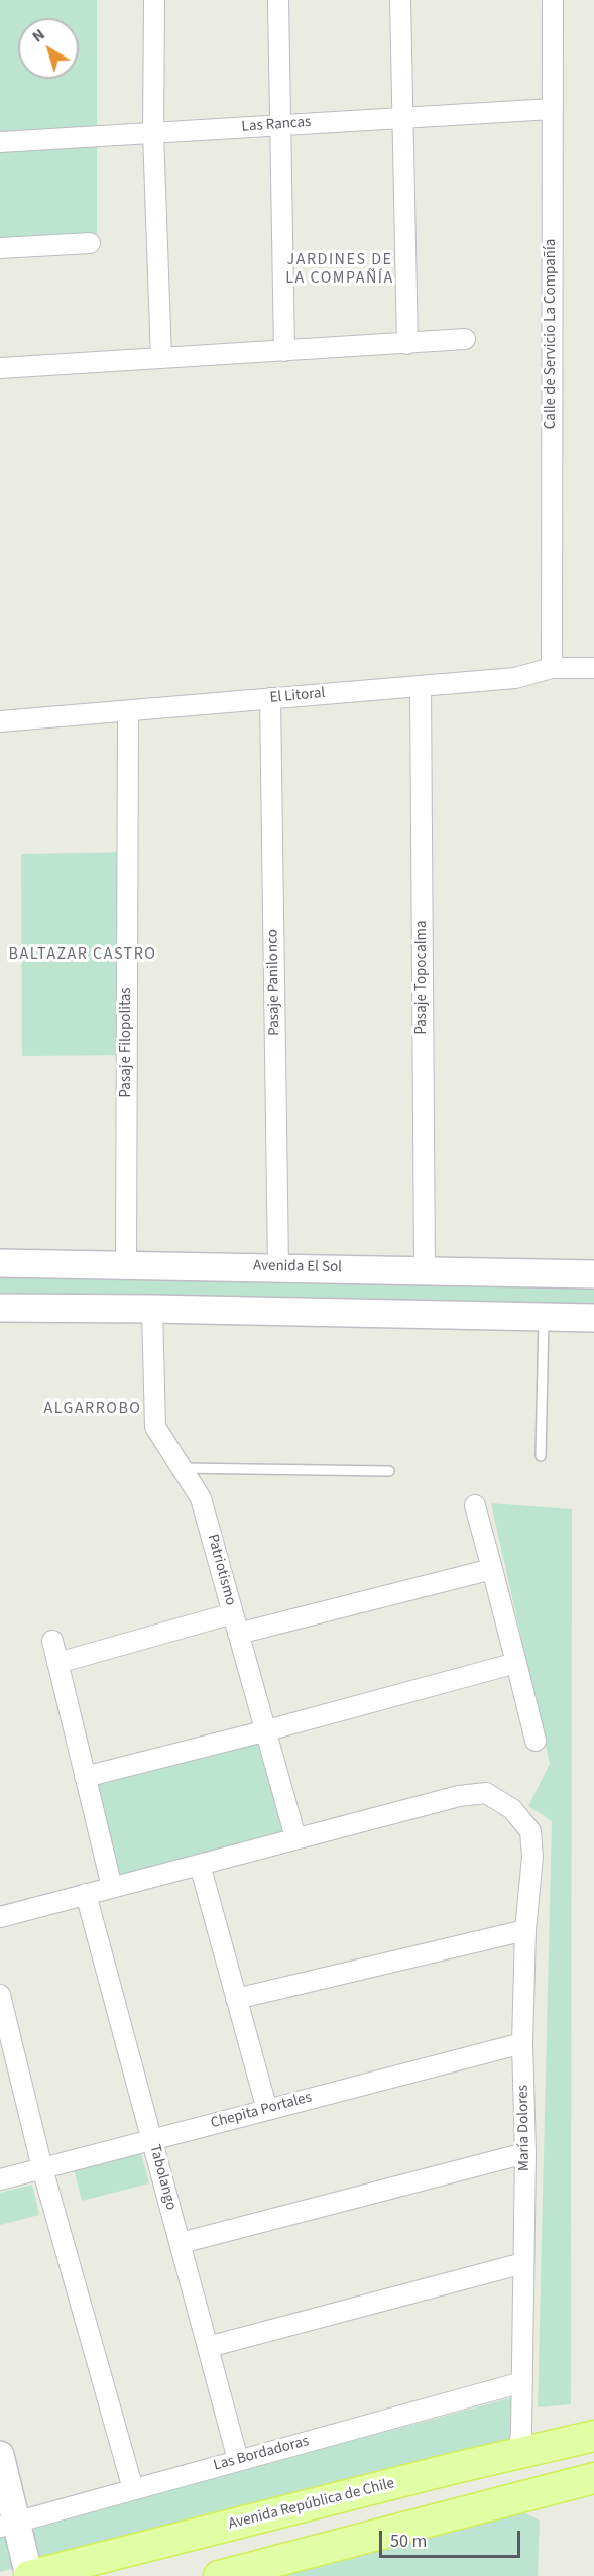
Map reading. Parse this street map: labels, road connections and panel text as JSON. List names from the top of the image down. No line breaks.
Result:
{"streets":{"main road":["Avenida El Sol","Avenida República de Chile"],"street":["Las Rancas","Calle de Servicio La Compañía","El Litoral","Pasaje Topocalma","Pasaje Panilonco","Pasaje Filopolitas","Patriotismo","Chepita Portales","María Dolores","Tabolango","Las Bordadoras"]},"crossings":[["Las Rancas","Calle de Servicio La Compañía"],["Calle de Servicio La Compañía","El Litoral"],["El Litoral","Pasaje Topocalma"],["El Litoral","Pasaje Panilonco"],["El Litoral","Pasaje Filopolitas"],["Pasaje Topocalma","Avenida El Sol"],["Pasaje Panilonco","Avenida El Sol"],["Pasaje Filopolitas","Avenida El Sol"],["Patriotismo","María Dolores"],["Chepita Portales","María Dolores"],["Chepita Portales","Tabolango"],["María Dolores","Las Bordadoras"],["María Dolores","Avenida República de Chile"],["Tabolango","Las Bordadoras"]],"districts":["JARDINES DE LA COMPAÑÍA","BALTAZAR CASTRO","ALGARROBO"],"scale_bar":"50 m","north":"top left"}
